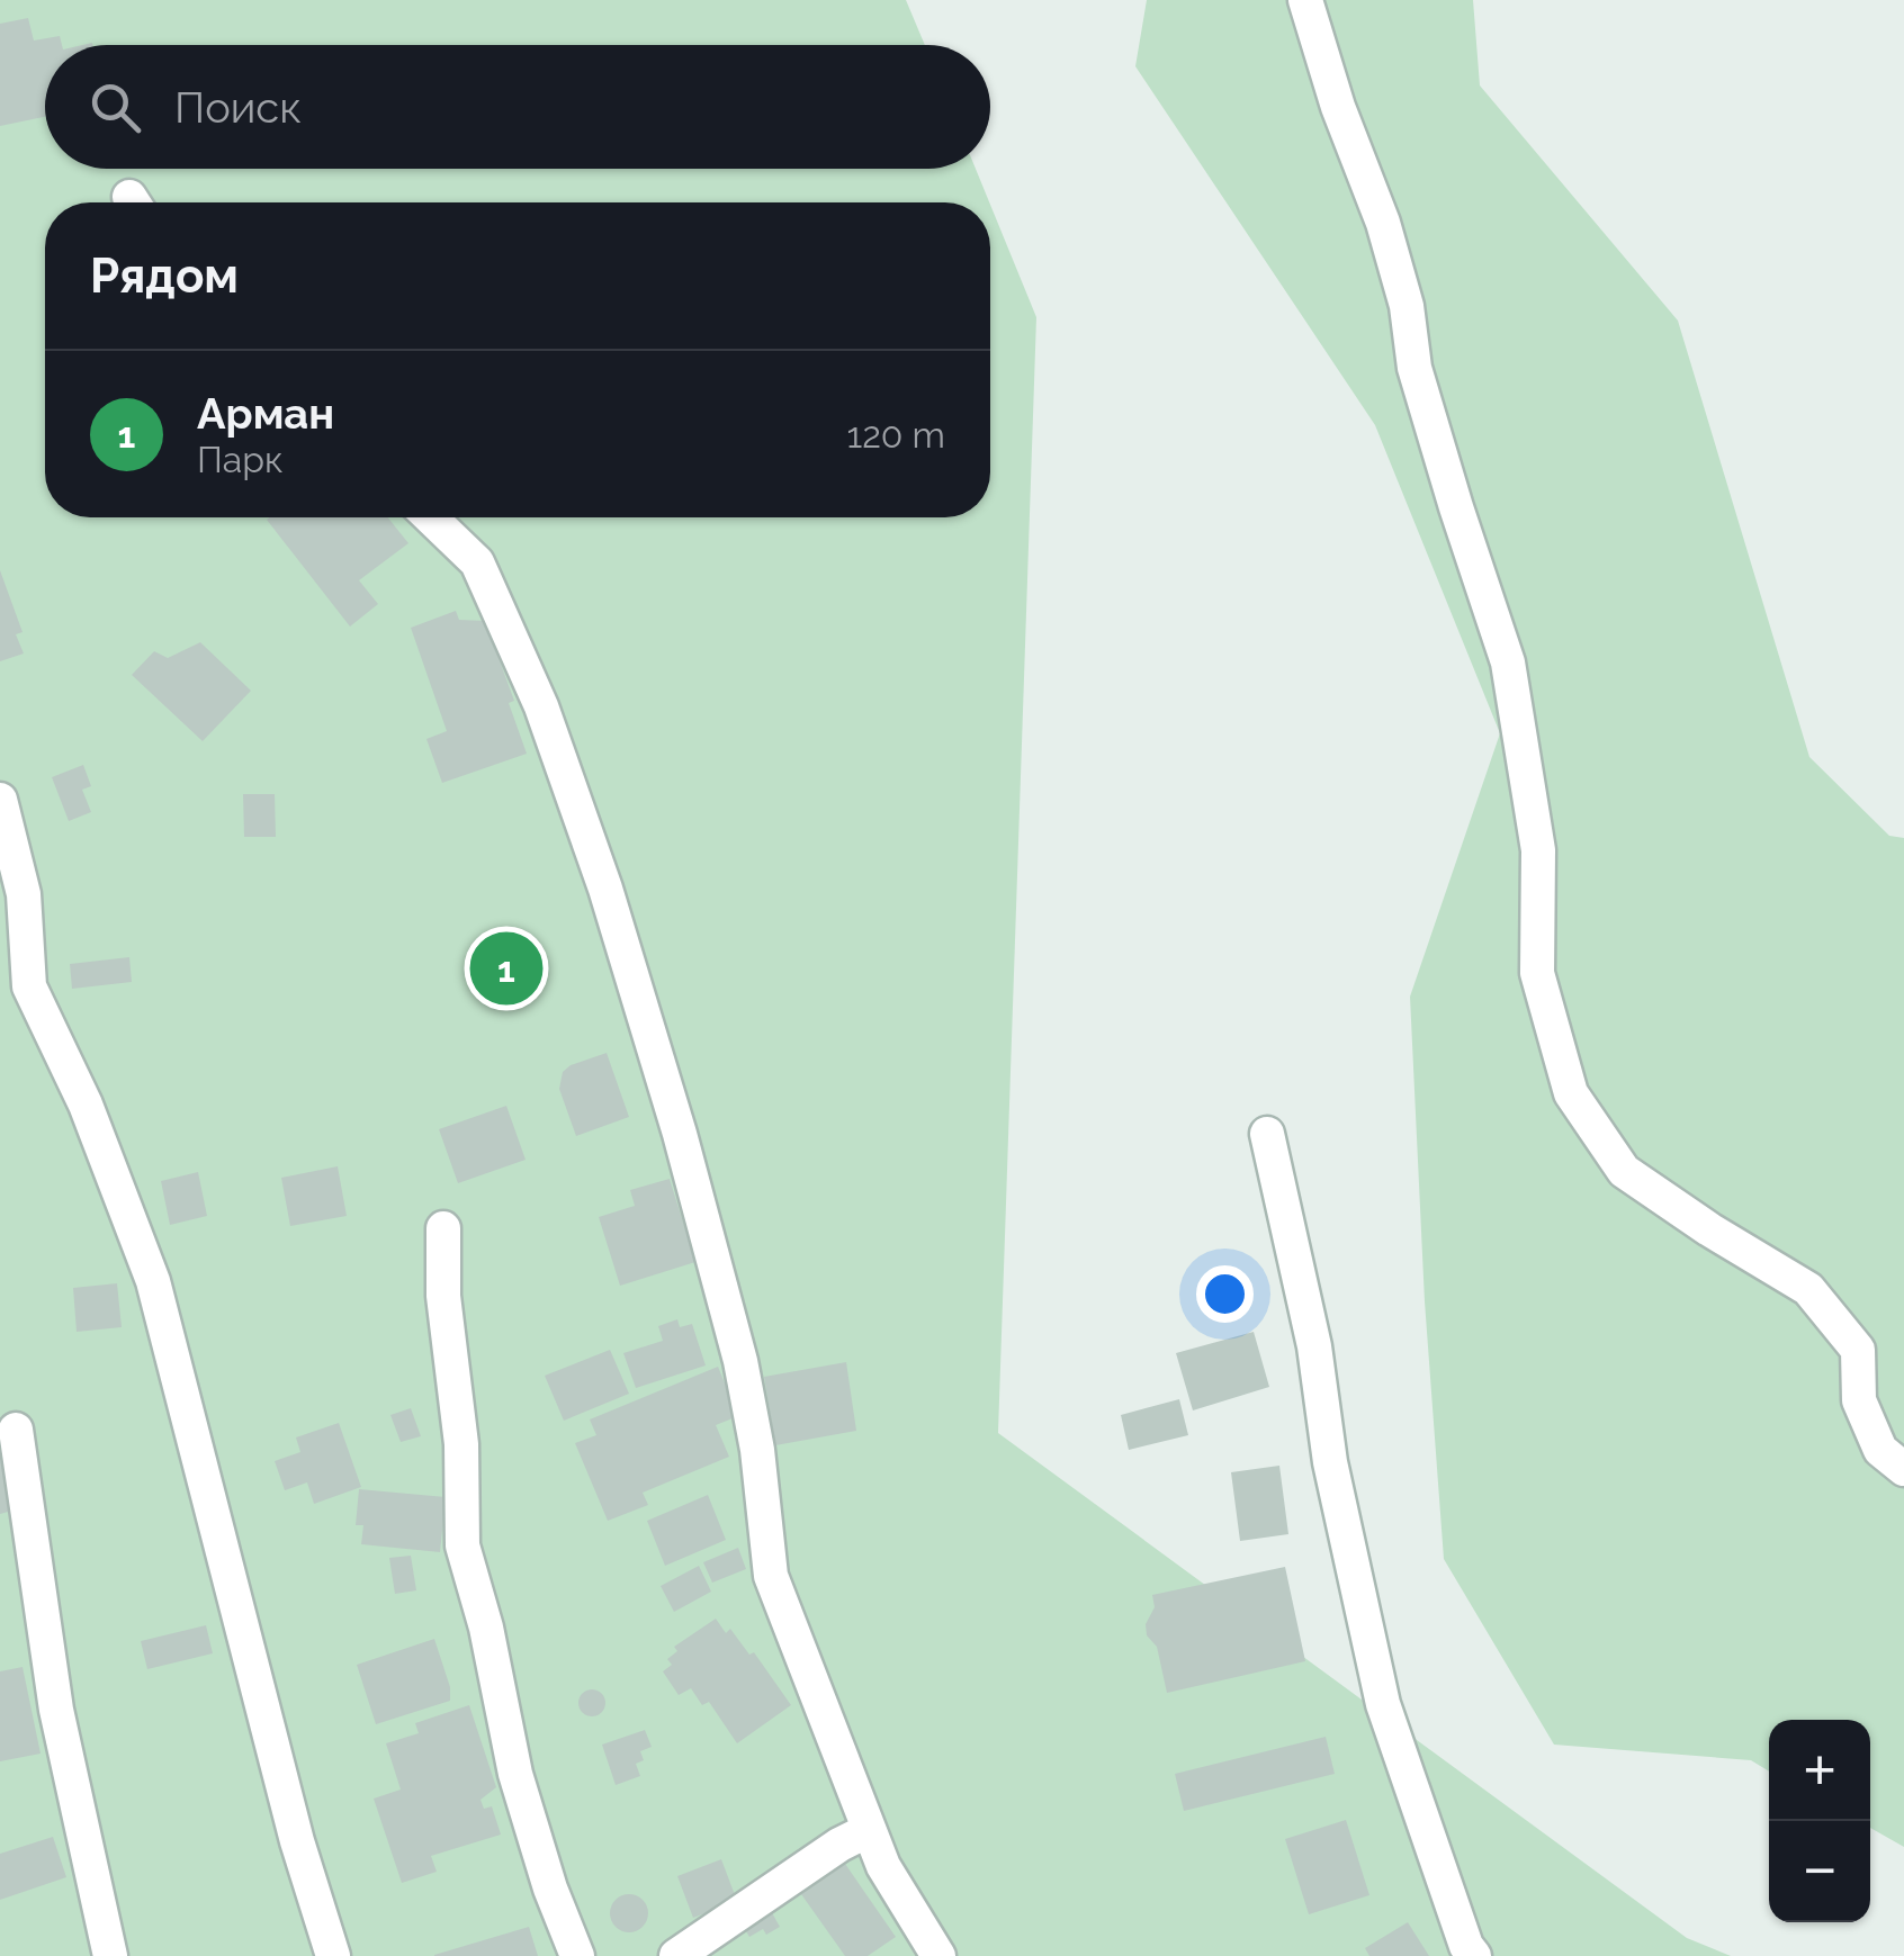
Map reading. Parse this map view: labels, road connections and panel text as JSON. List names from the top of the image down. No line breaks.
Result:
{"page":{"search":"Поиск","heading":"Рядом","list":[{"mark":"1","name":"Арман","note":"Парк","value":"120 m"}],"pins":"1","map_buttons":["+","−"]}}
